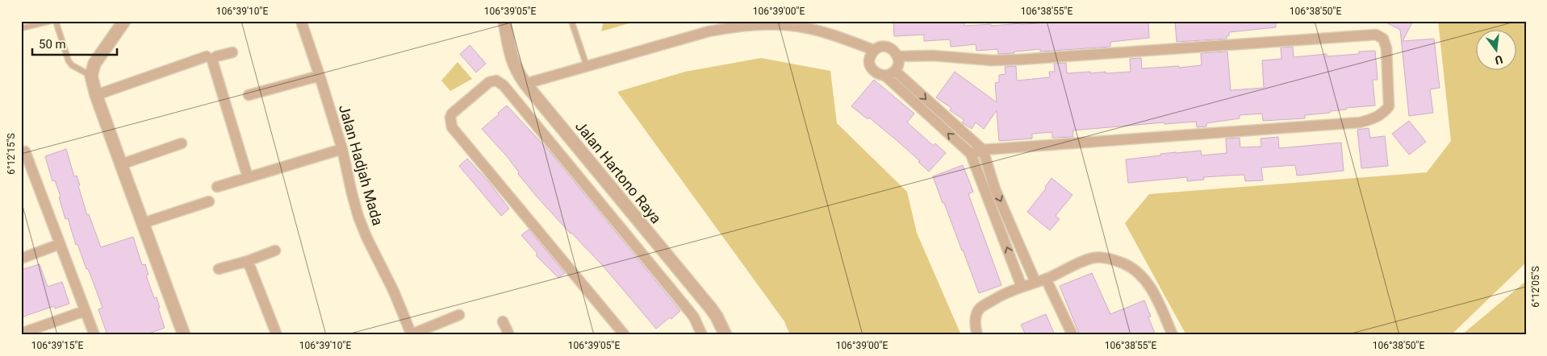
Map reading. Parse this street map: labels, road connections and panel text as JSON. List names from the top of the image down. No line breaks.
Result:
{"streets":{"street":["Jalan Hadjah Mada","Jalan Hartono Raya"]},"scale_bar":"50 m","north":"bottom","coordinates":["106°39'10\"E","106°39'05\"E","106°39'00\"E","106°38'55\"E","106°38'50\"E","6°12'15\"S","6°12'05\"S","106°39'15\"E"]}
